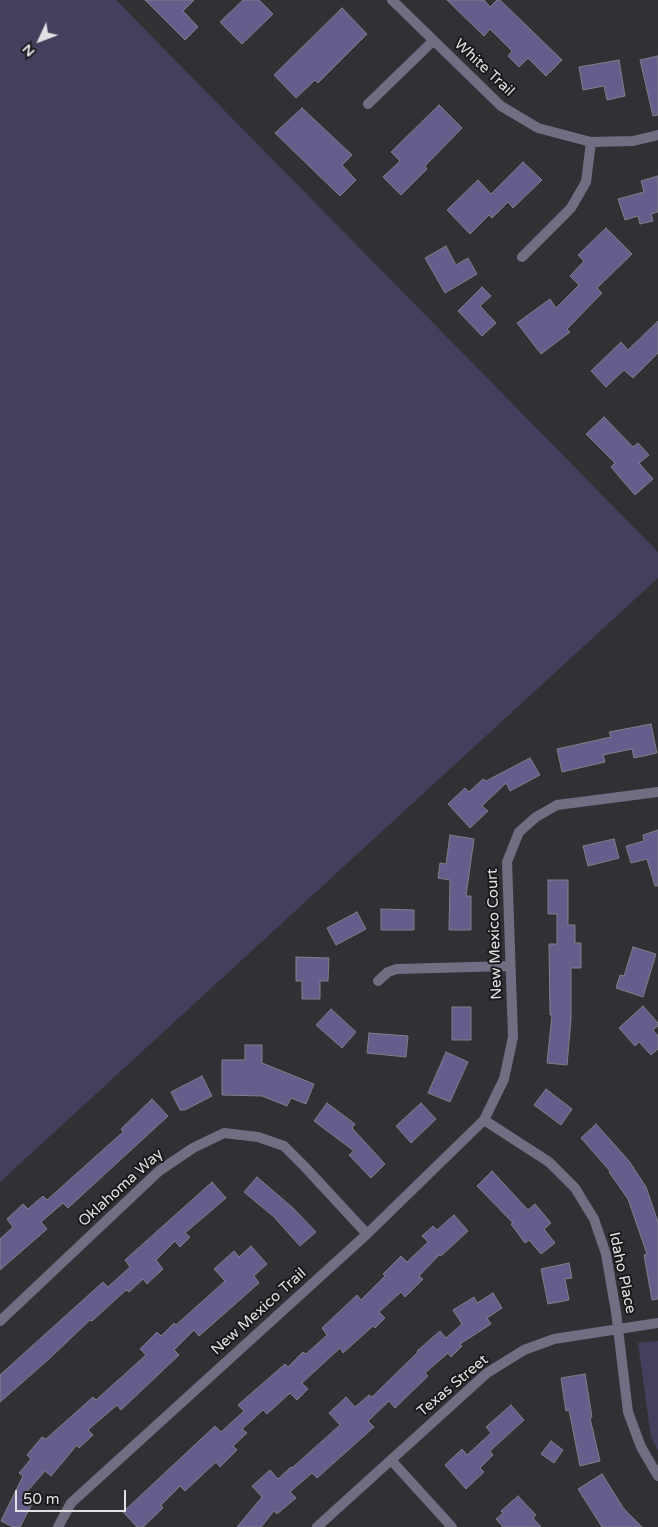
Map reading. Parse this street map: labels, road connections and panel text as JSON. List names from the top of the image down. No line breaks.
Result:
{"streets":{"street":["White Trail","New Mexico Court","Oklahoma Way","Idaho Place","New Mexico Trail","Texas Street"]},"crossings":[["New Mexico Court","Idaho Place"],["New Mexico Court","New Mexico Trail"],["Oklahoma Way","New Mexico Trail"],["Idaho Place","New Mexico Trail"],["Idaho Place","Texas Street"]],"scale_bar":"50 m","north":"bottom left"}
